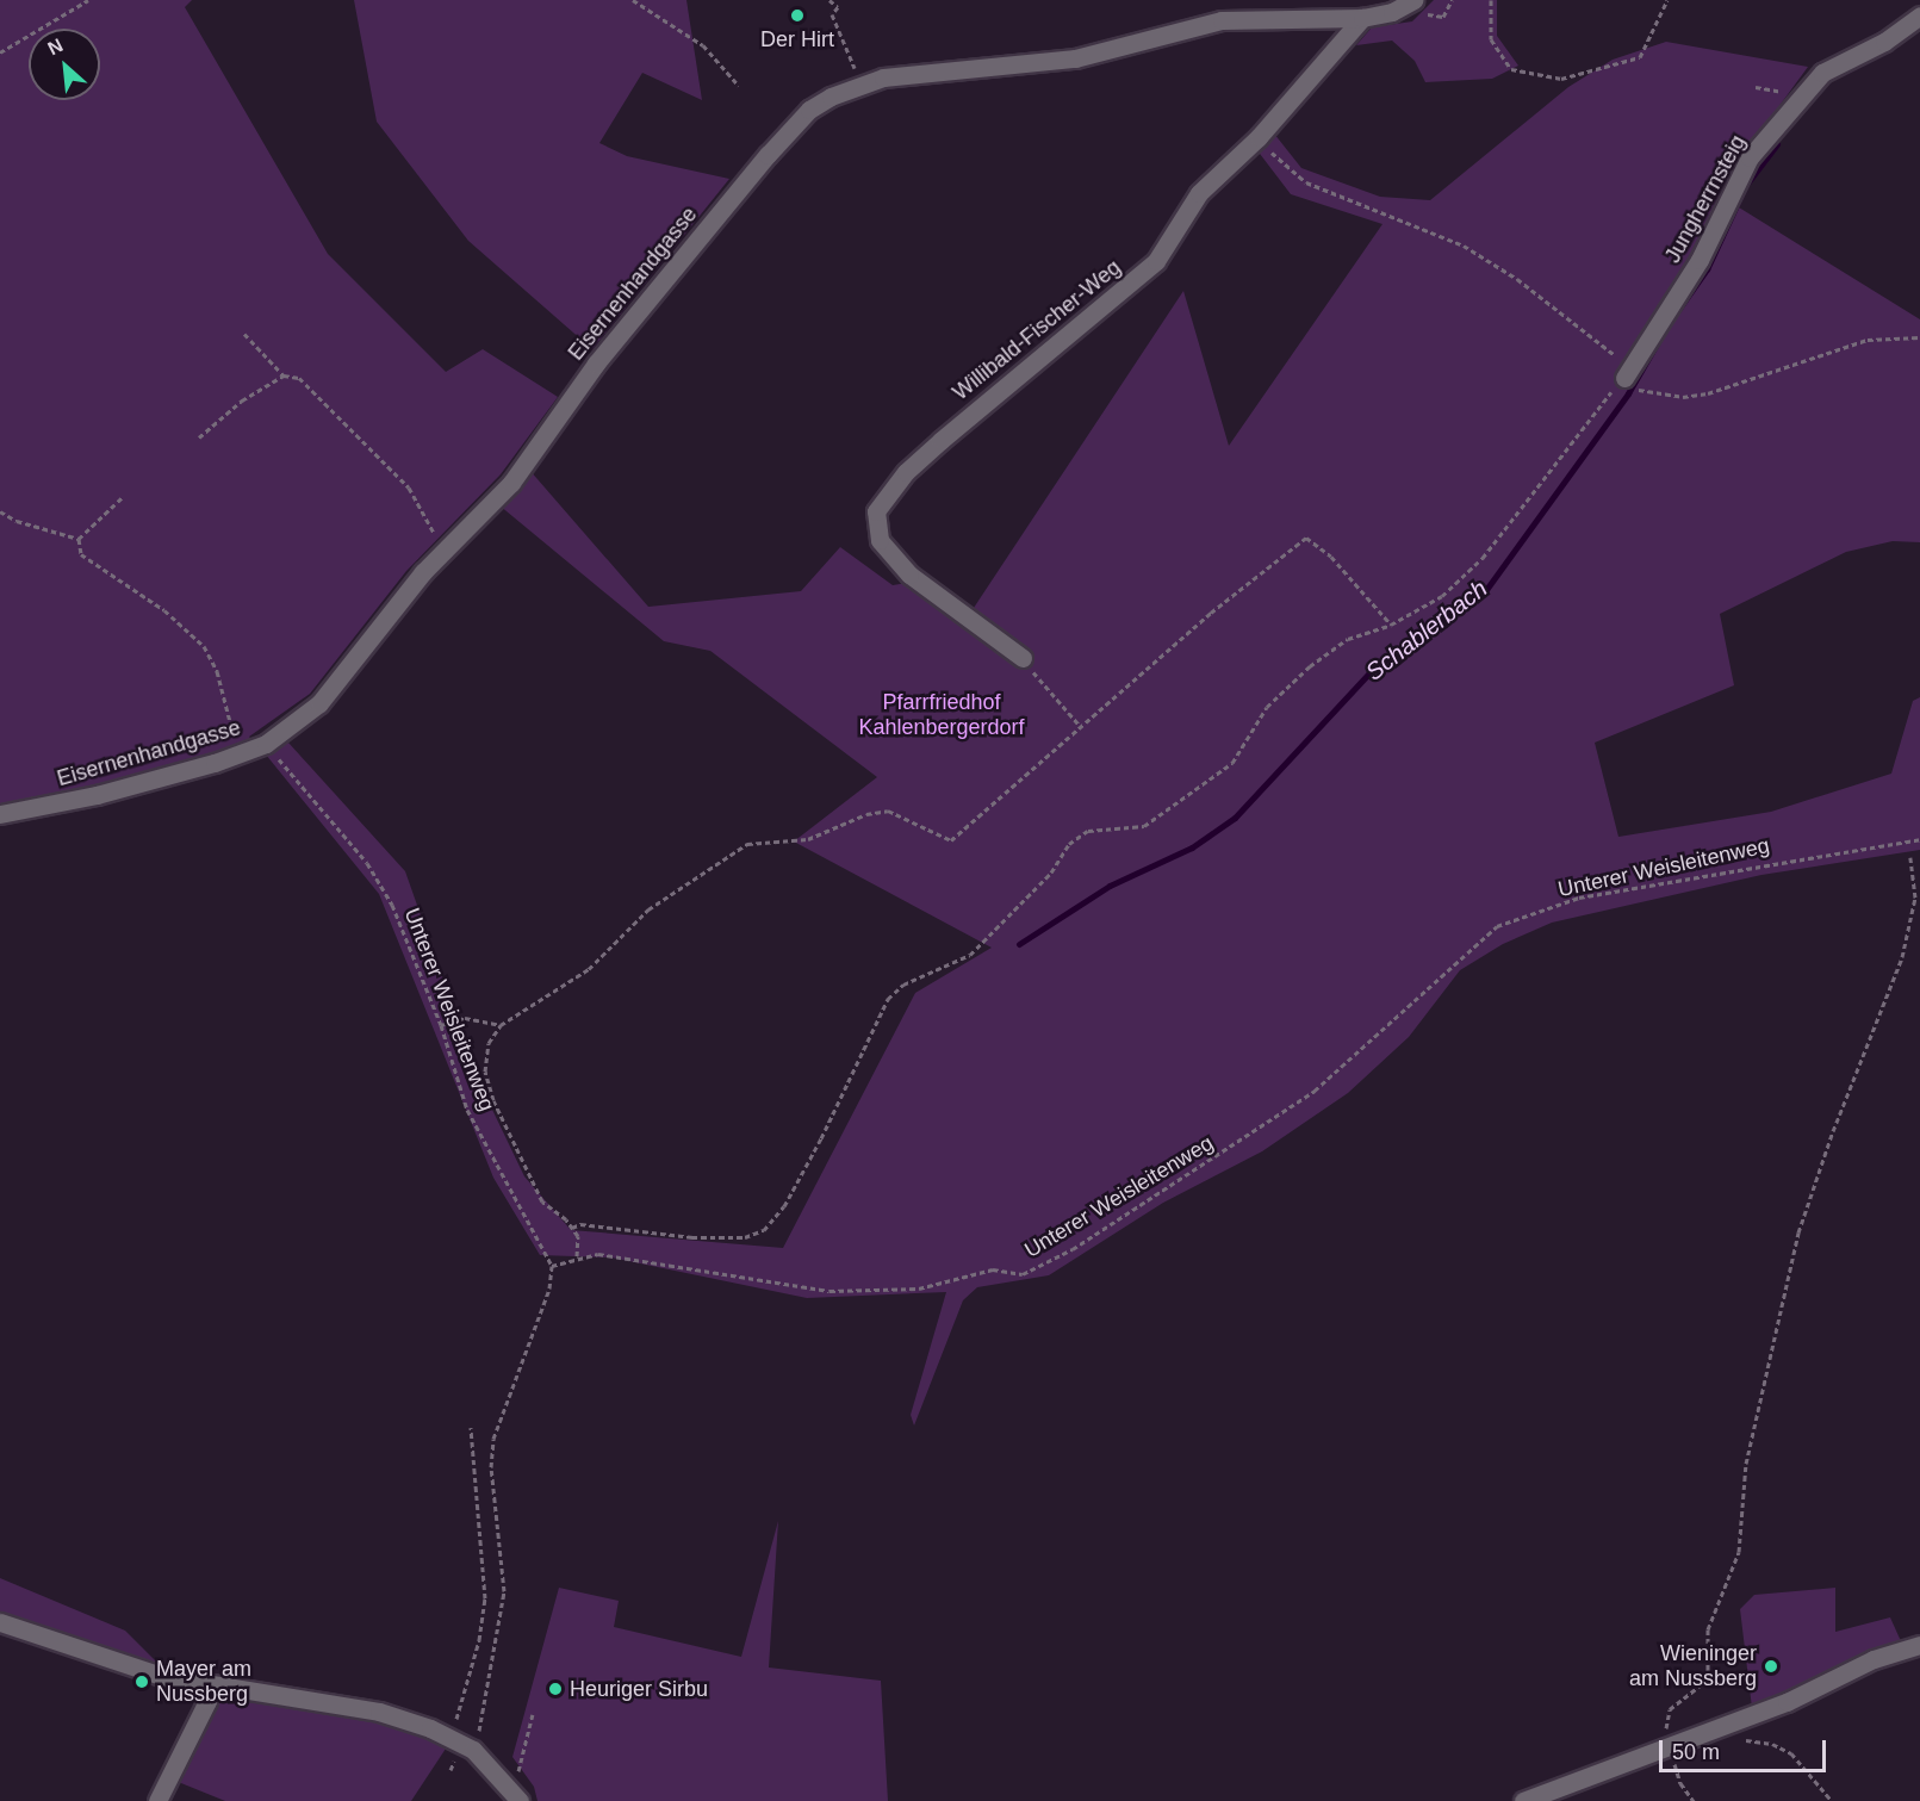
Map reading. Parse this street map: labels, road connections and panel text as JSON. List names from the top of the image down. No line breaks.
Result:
{"streets":{"street":["Jungherrnsteig","Eisernenhandgasse","Willibald-Fischer-Weg"],"path":["Unterer Weisleitenweg"]},"crossings":[["Eisernenhandgasse","Willibald-Fischer-Weg"],["Eisernenhandgasse","Unterer Weisleitenweg"]],"water":["Schablerbach"],"parks":["Pfarrfriedhof Kahlenbergerdorf"],"places":["Der Hirt","Wieninger am Nussberg","Mayer am Nussberg","Heuriger Sirbu"],"scale_bar":"50 m","north":"top left"}
